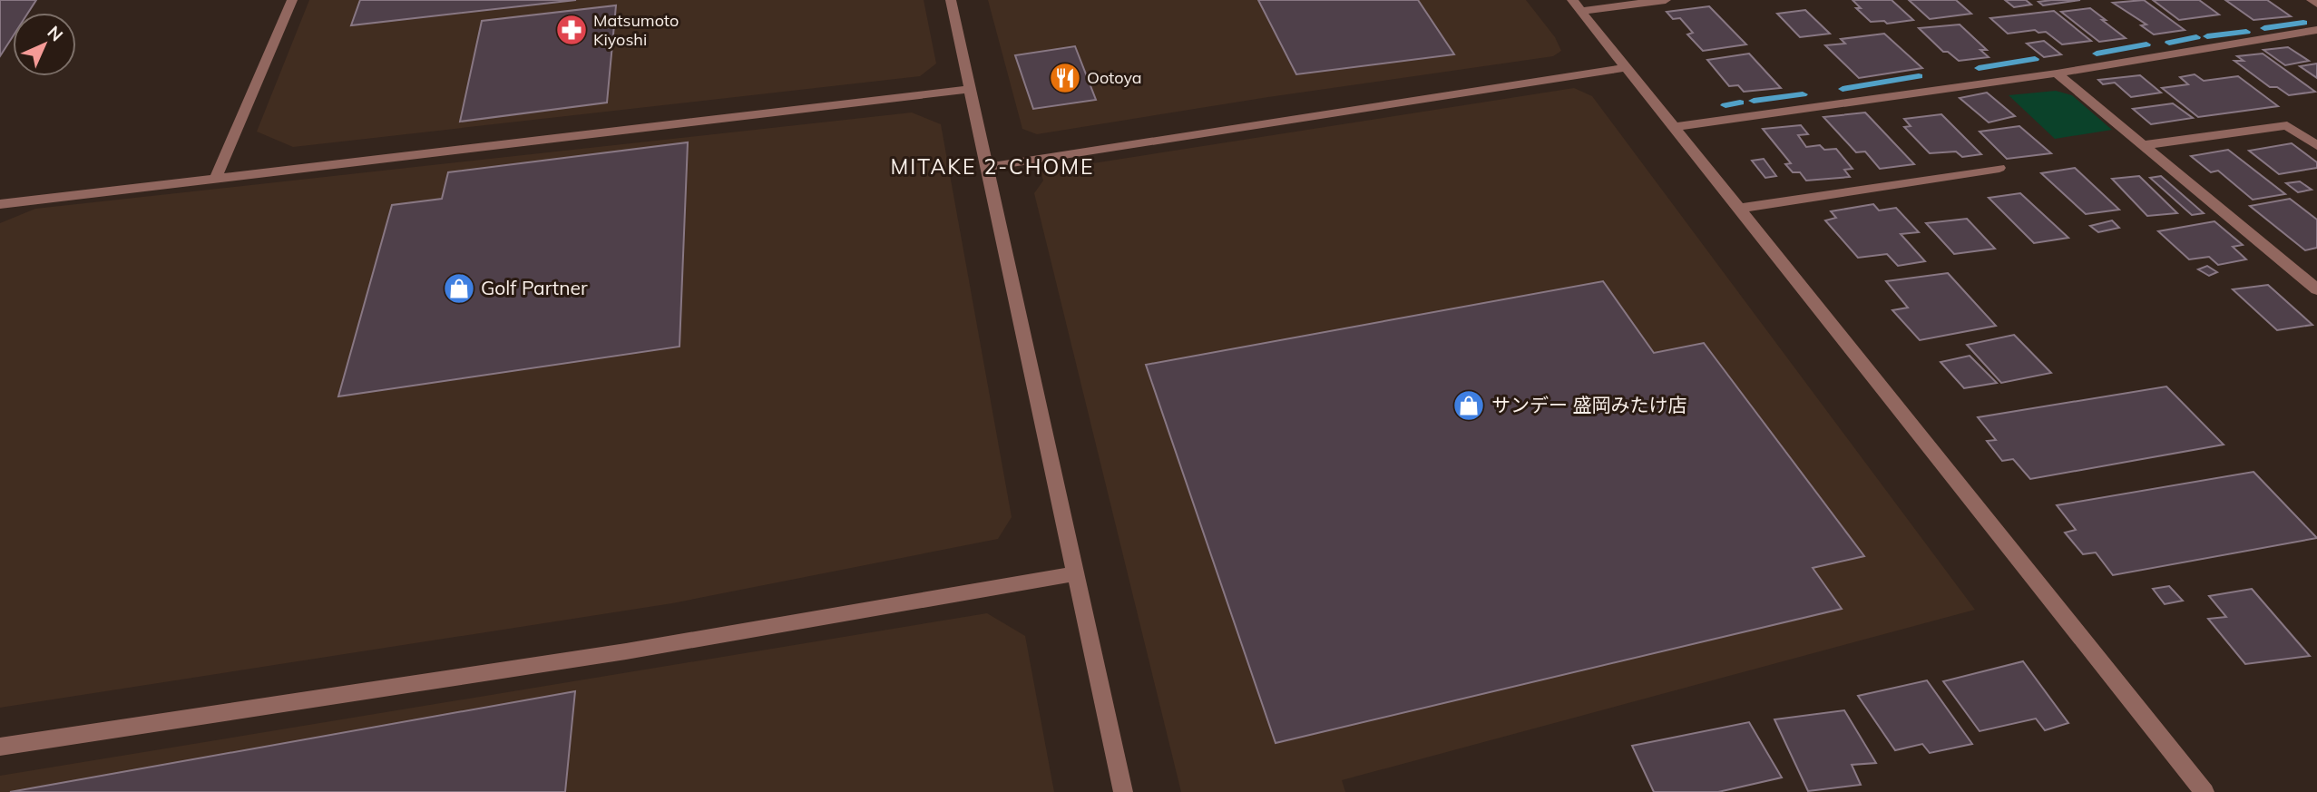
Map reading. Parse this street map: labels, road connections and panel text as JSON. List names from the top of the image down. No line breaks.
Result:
{"districts":["MITAKE 2-CHOME"],"places":{"pharmacy":["Matsumoto Kiyoshi"],"restaurant":["Ootoya"],"shop":["Golf Partner","サンデー 盛岡みたけ店"]},"north":"top right"}
